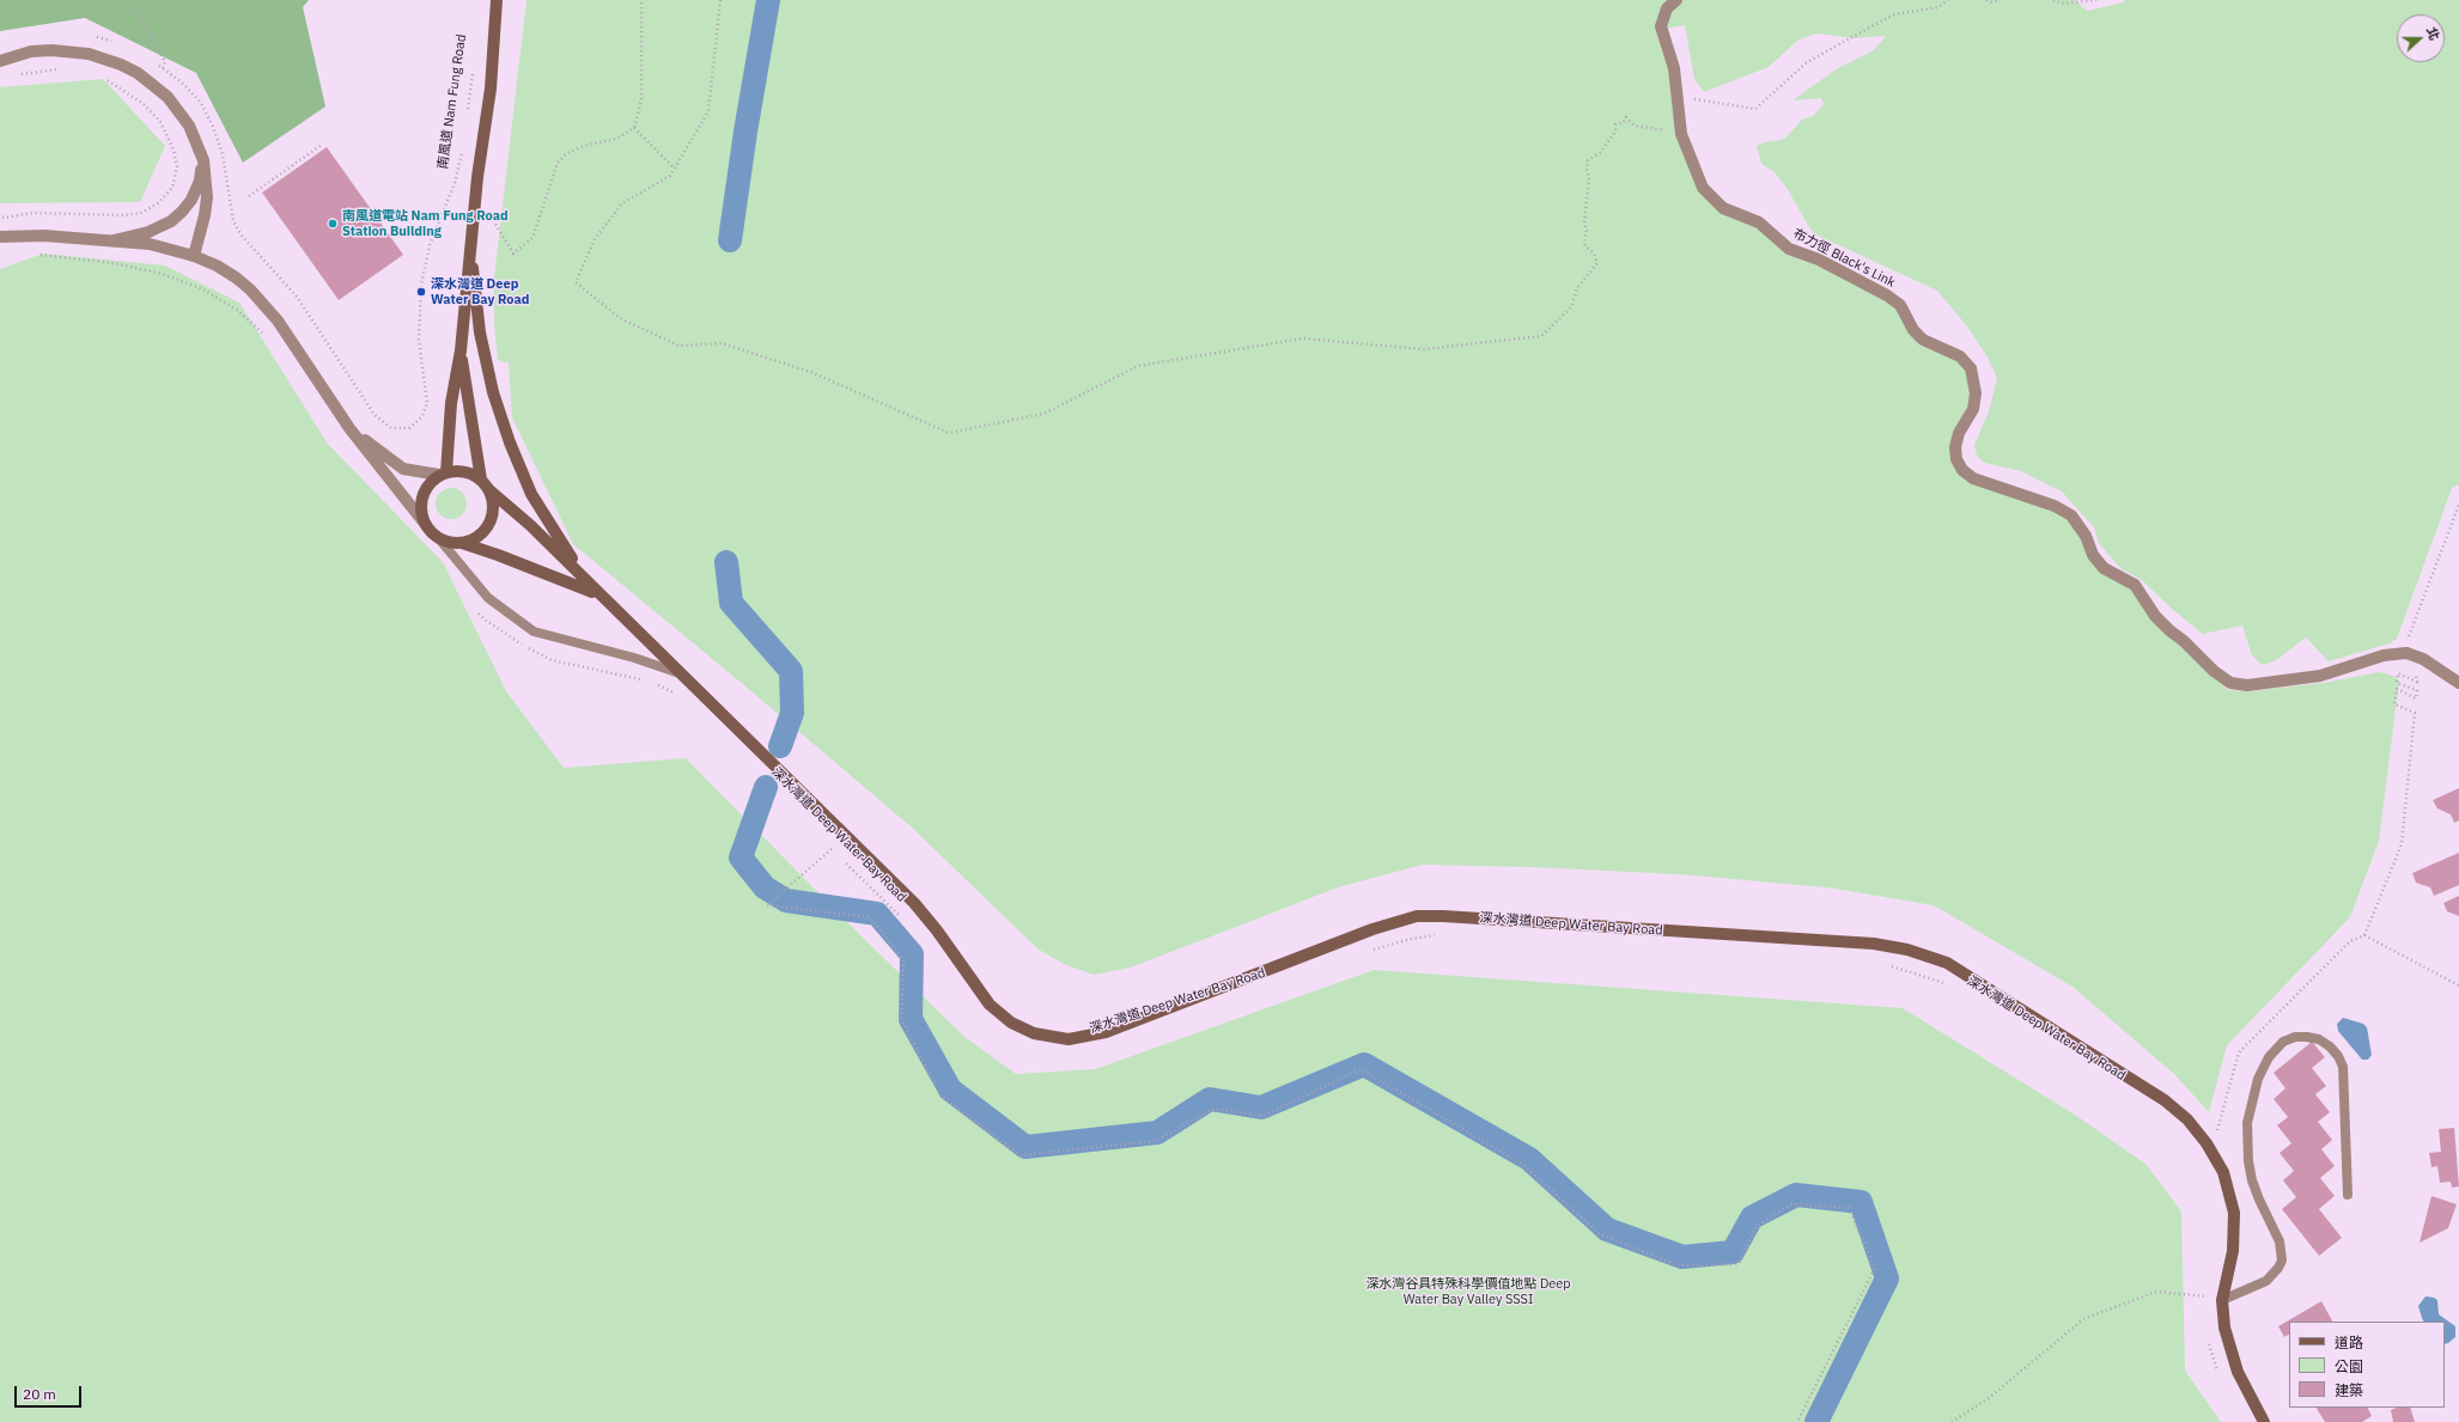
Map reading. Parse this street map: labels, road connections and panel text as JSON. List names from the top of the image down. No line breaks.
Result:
{"streets":{"main road":["深水灣道 Deep Water Bay Road"],"street":["布力徑 Black's Link"],"path":["南風道 Nam Fung Road"]},"parks":["深水灣谷具特殊科學價值地點 Deep Water Bay Valley SSSI"],"places":["南風道電站 Nam Fung Road Station Building","深水灣道 Deep Water Bay Road"],"legend":["道路","公園","建築"],"scale_bar":"20 m","north":"right"}
